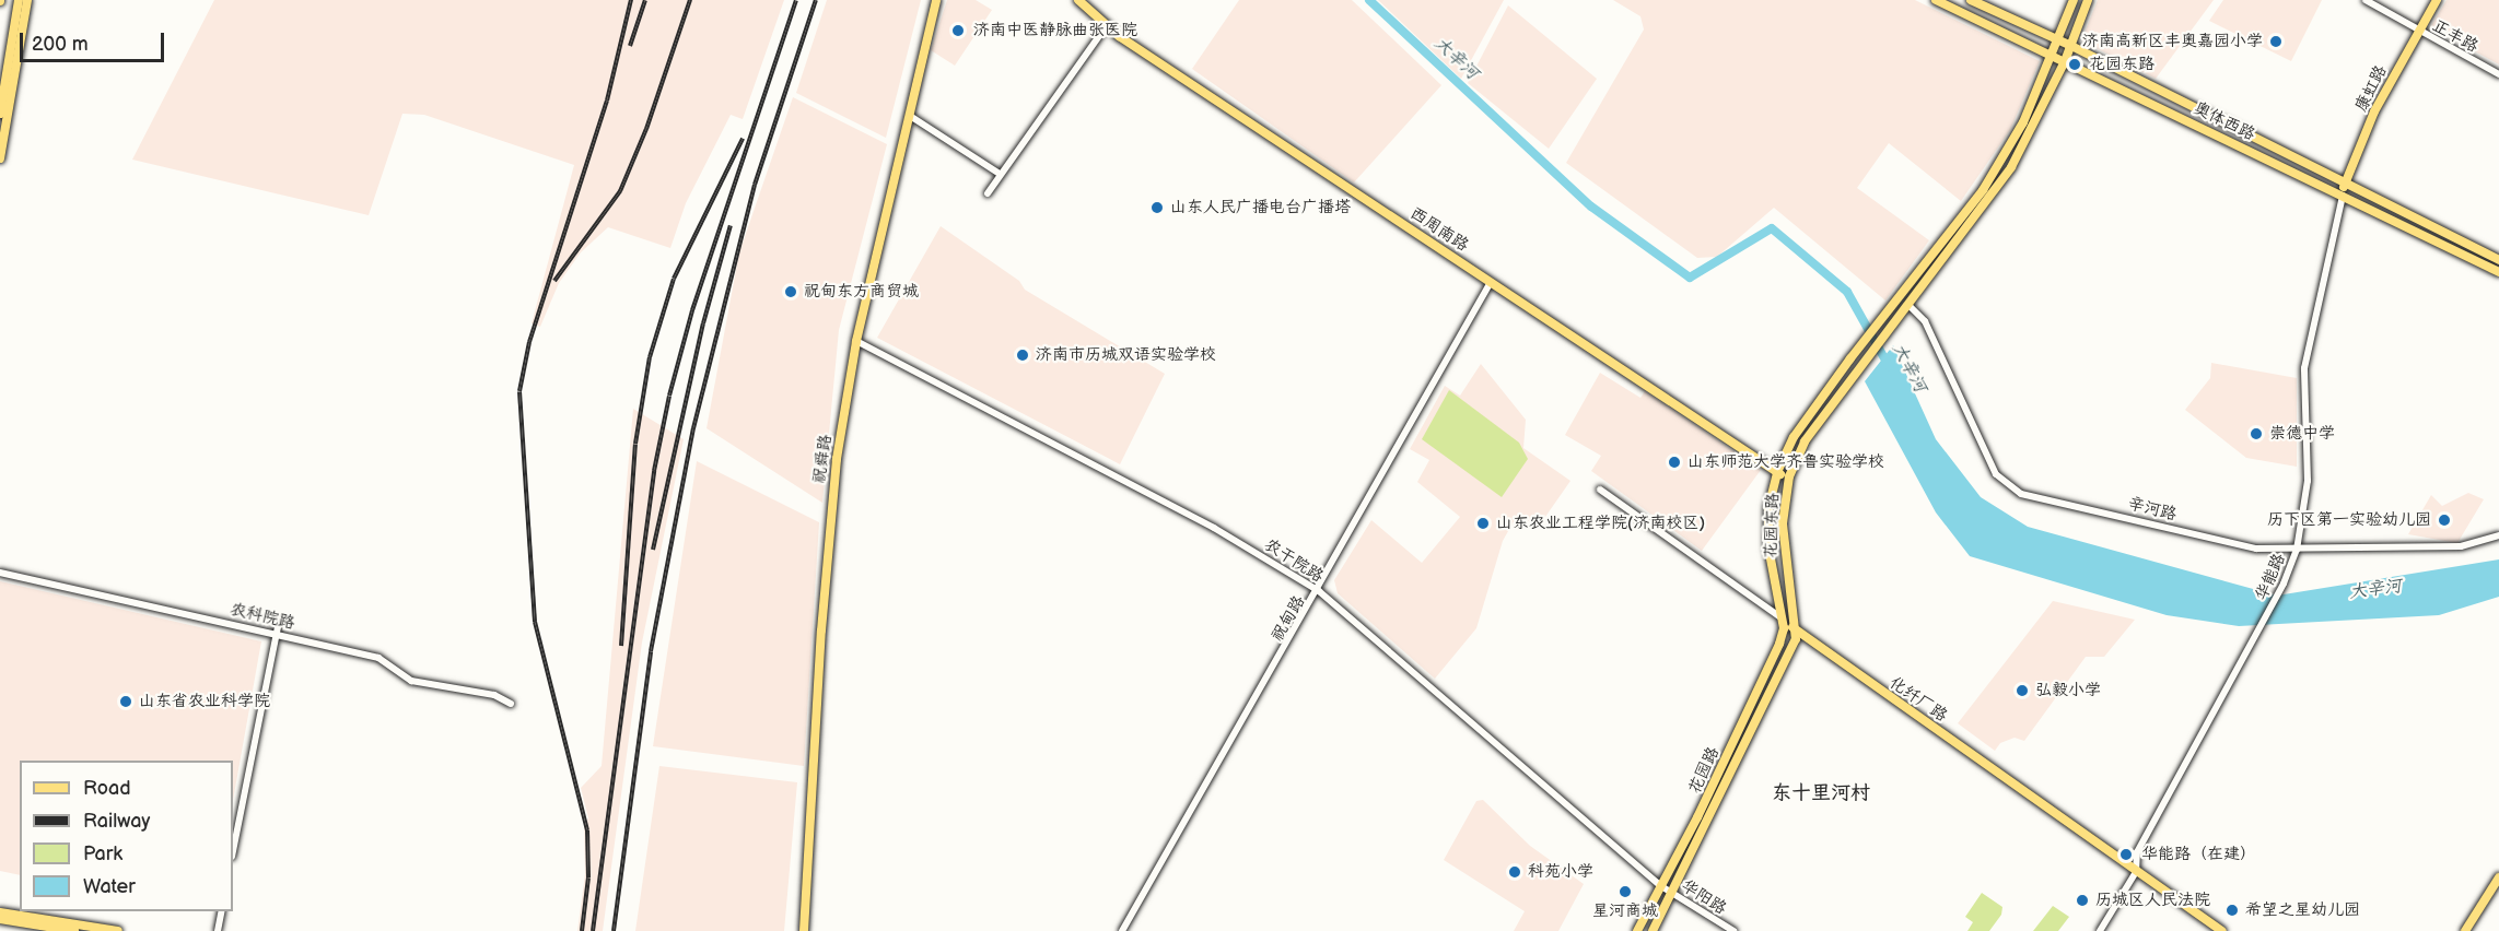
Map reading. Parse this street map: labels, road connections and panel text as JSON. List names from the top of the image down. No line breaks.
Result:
{"streets":{"main road":["康虹路","奥体西路","西周南路","祝舜路","花园东路","化纤厂路","花园路"],"street":["正丰路","辛河路","农干院路","华能路","农科院路","祝甸路","华阳路"]},"crossings":[["正丰路","康虹路"],["康虹路","奥体西路"],["康虹路","华能路"],["奥体西路","花园东路"],["奥体西路","华能路"],["西周南路","花园东路"],["西周南路","祝甸路"],["祝舜路","农干院路"],["辛河路","花园东路"],["辛河路","华能路"],["花园东路","化纤厂路"],["花园东路","花园路"],["农干院路","祝甸路"],["农干院路","花园路"],["农干院路","华阳路"],["华能路","化纤厂路"],["化纤厂路","花园路"],["花园路","华阳路"]],"districts":["东十里河村"],"water":["大辛河"],"places":["济南中医静脉曲张医院","济南高新区丰奥嘉园小学","花园东路","山东人民广播电台广播塔","祝甸东方商贸城","济南市历城双语实验学校","崇德中学","山东师范大学齐鲁实验学校","历下区第一实验幼儿园","山东农业工程学院(济南校区)","弘毅小学","山东省农业科学院","华能路（在建）","科苑小学","星河商城","历城区人民法院","希望之星幼儿园"],"legend":["Road","Railway","Park","Water"],"scale_bar":"200 m"}
